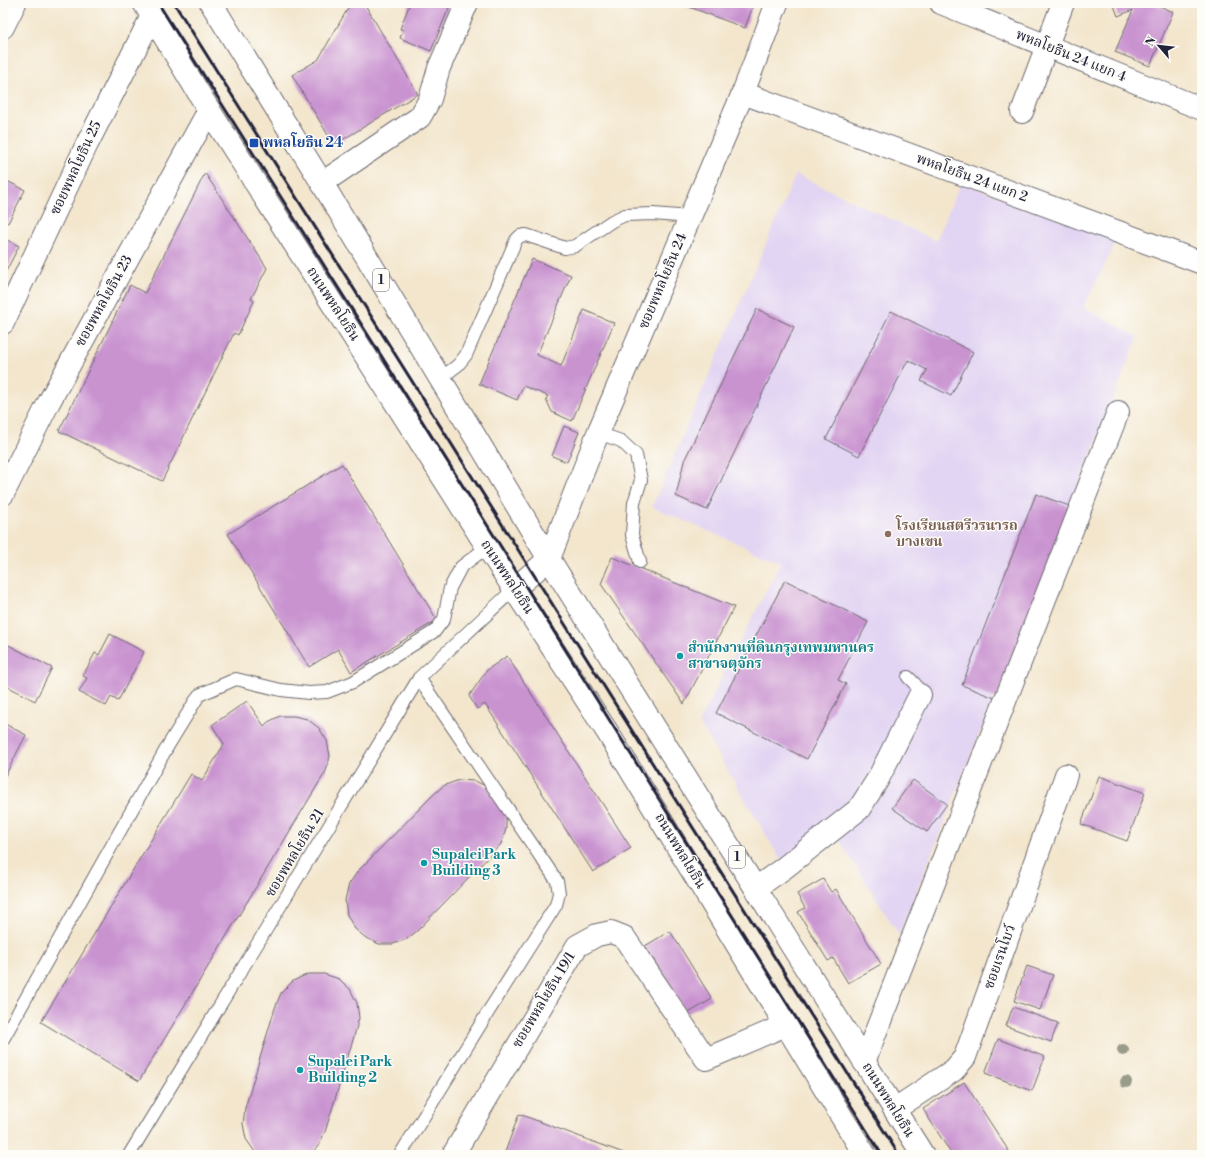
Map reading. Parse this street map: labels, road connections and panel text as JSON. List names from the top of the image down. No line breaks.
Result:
{"streets":{"street":["พหลโยธิน 24 แยก 4","ซอยพหลโยธิน 25","พหลโยธิน 24 แยก 2","1","ซอยพหลโยธิน 24","ซอยพหลโยธิน 23","ถนนพหลโยธิน","ซอยเรนโบว์","ซอยพหลโยธิน 19/1"],"lane":["ซอยพหลโยธิน 21"]},"crossings":[["ซอยพหลโยธิน 25","ถนนพหลโยธิน"],["พหลโยธิน 24 แยก 2","ซอยพหลโยธิน 24"],["ซอยพหลโยธิน 24","ถนนพหลโยธิน"],["ซอยพหลโยธิน 23","ถนนพหลโยธิน"],["ถนนพหลโยธิน","ซอยพหลโยธิน 21"],["ถนนพหลโยธิน","ซอยเรนโบว์"],["ถนนพหลโยธิน","ซอยพหลโยธิน 19/1"]],"places":{"transit":["พหลโยธิน 24"],"other":["โรงเรียนสตรีวรนารถ บางเขน","สำนักงานที่ดินกรุงเทพมหานคร สาขาจตุจักร","Supalei Park Building 3","Supalei Park Building 2"]},"north":"top left"}
